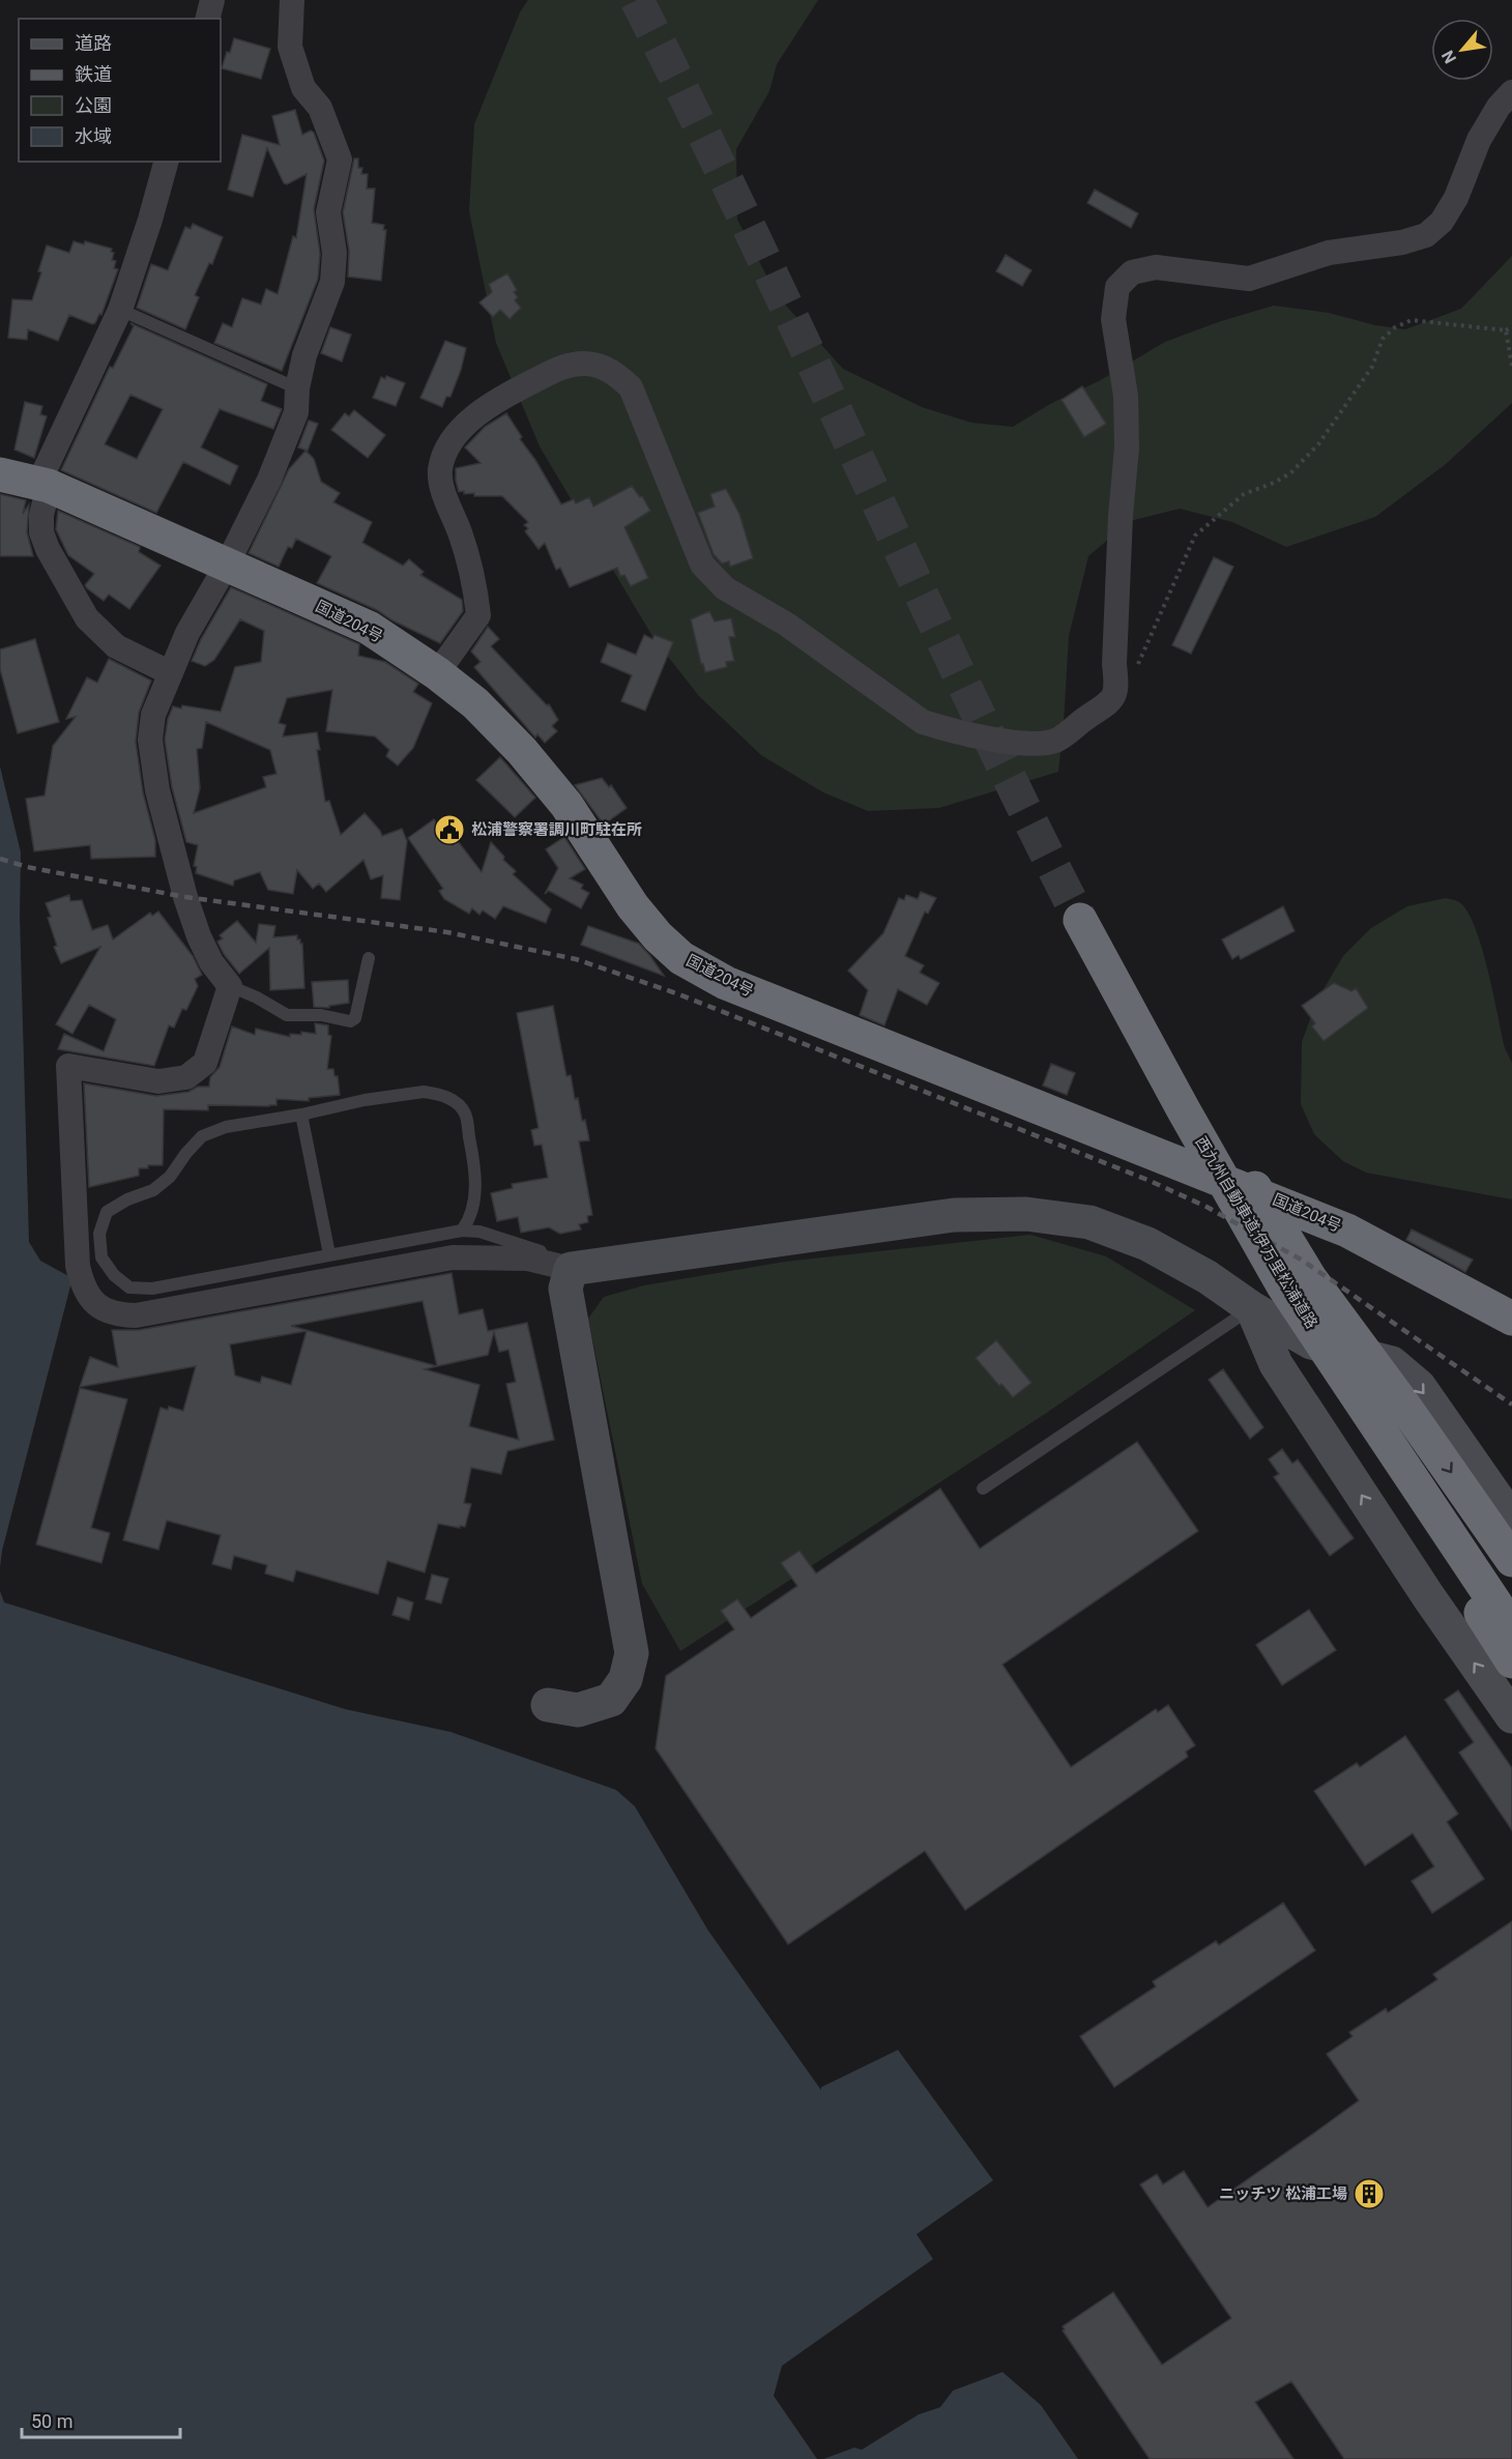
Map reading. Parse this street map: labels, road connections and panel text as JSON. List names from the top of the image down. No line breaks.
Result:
{"streets":{"highway":["国道204号","西九州自動車道;伊万里松浦道路"]},"places":{"public building":["松浦警察署調川町駐在所"],"building":["ニッチツ 松浦工場"]},"legend":["道路","鉄道","公園","水域"],"scale_bar":"50 m","north":"bottom left"}
